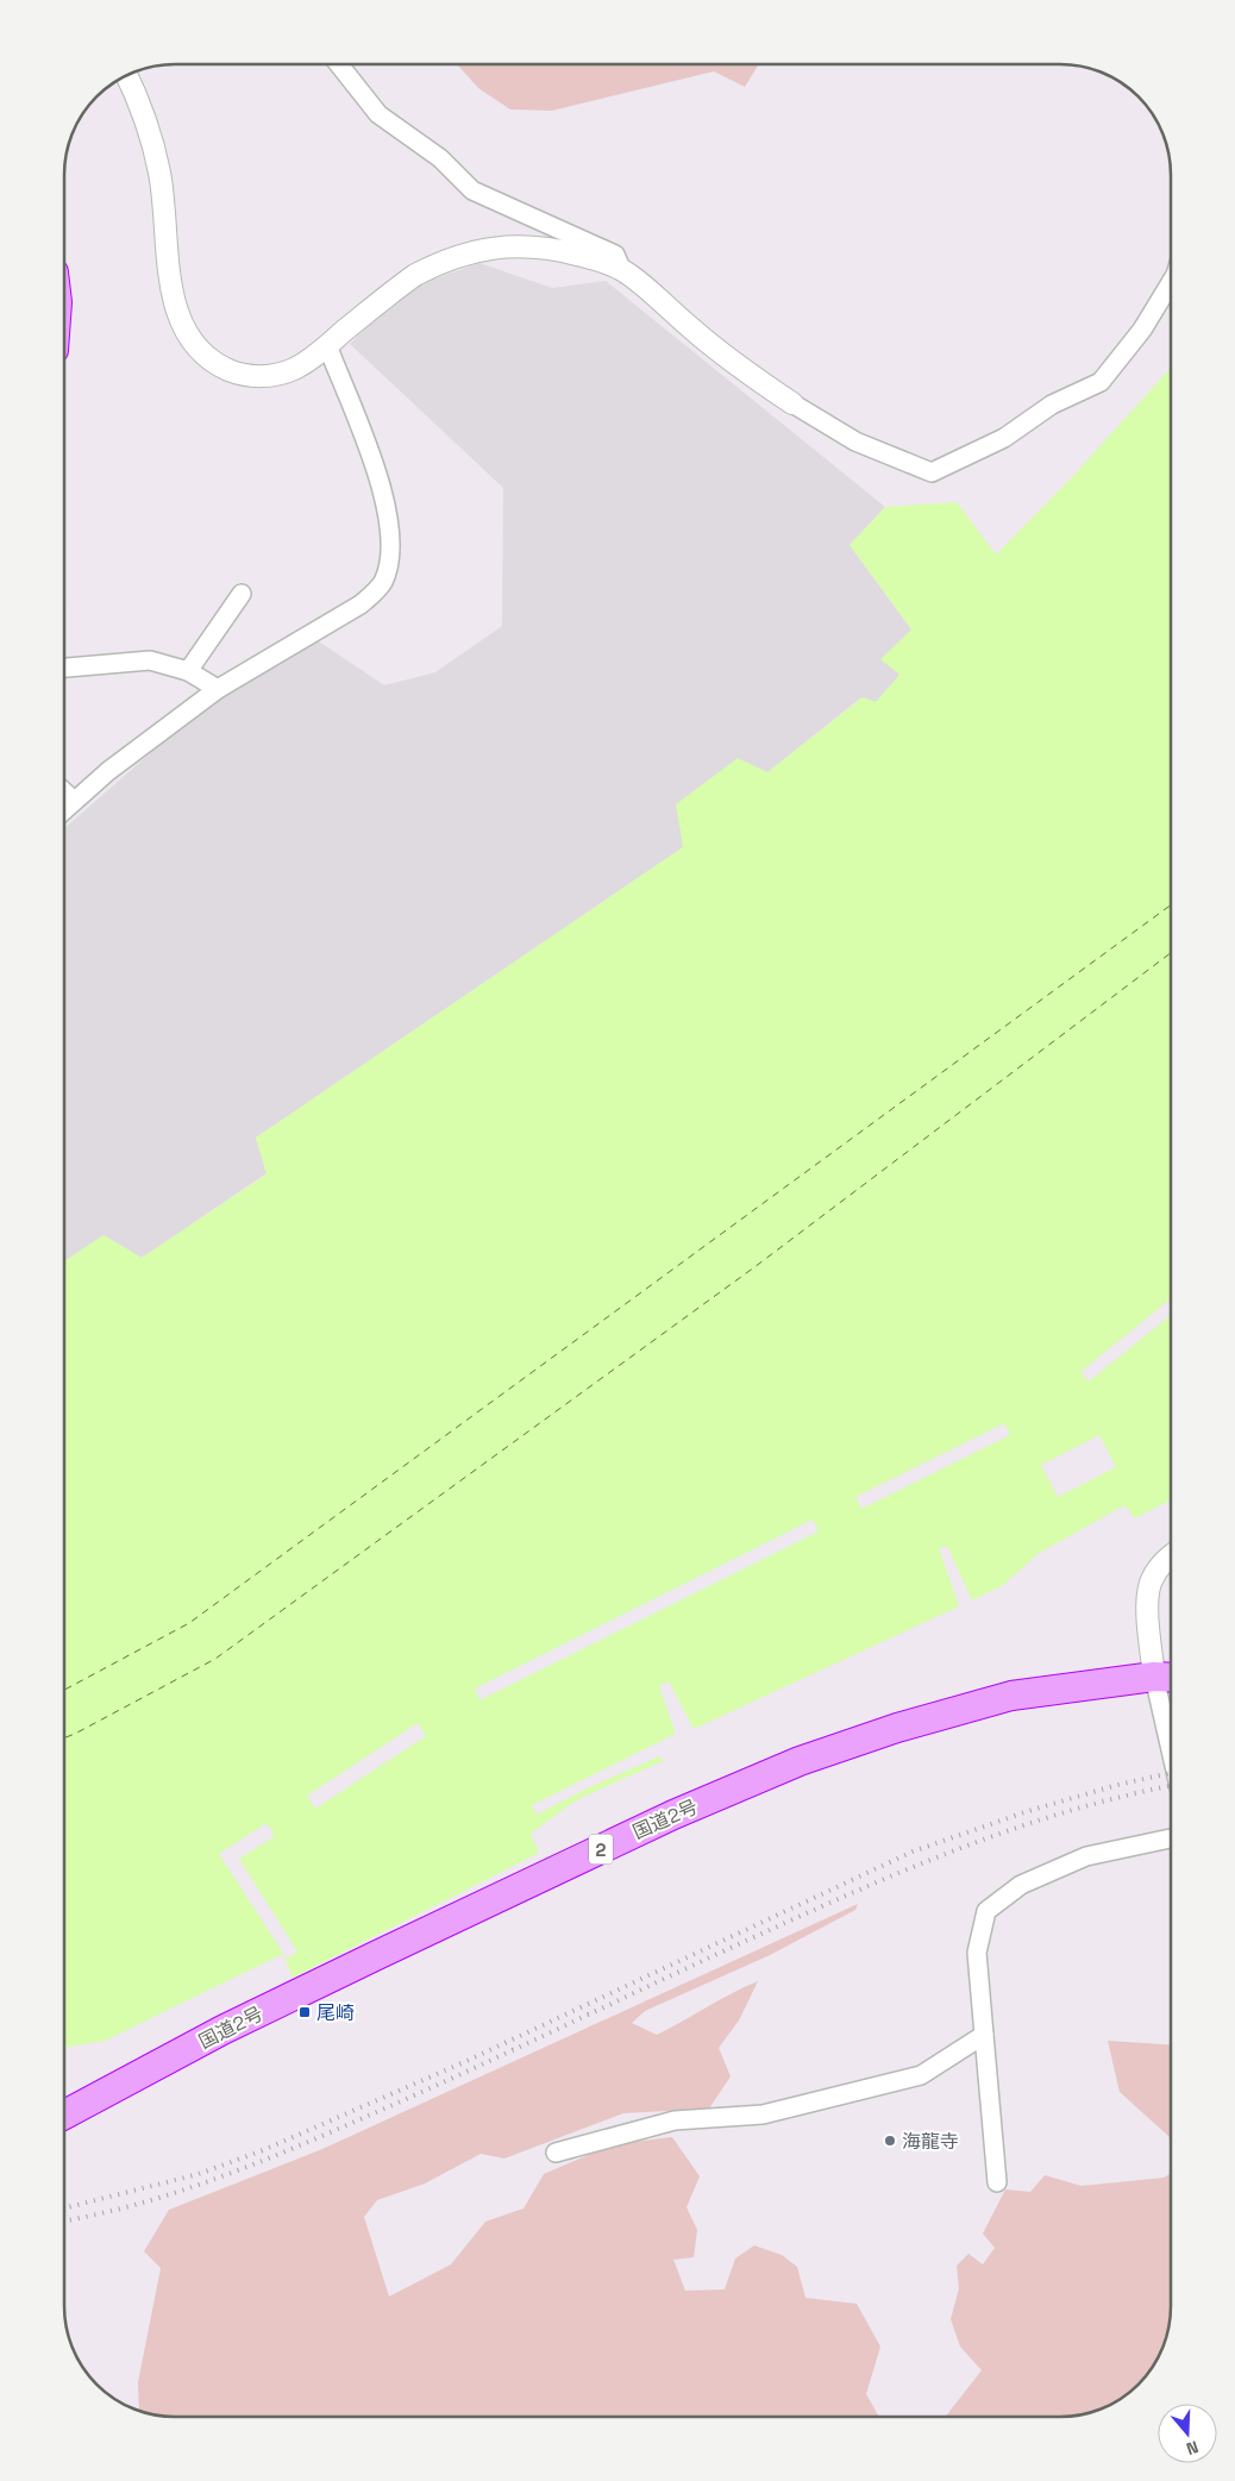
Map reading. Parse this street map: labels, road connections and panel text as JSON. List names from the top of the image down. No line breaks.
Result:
{"streets":{"highway":["国道2号","2"]},"places":{"transit":["尾崎"],"other":["海龍寺"]},"north":"bottom"}
